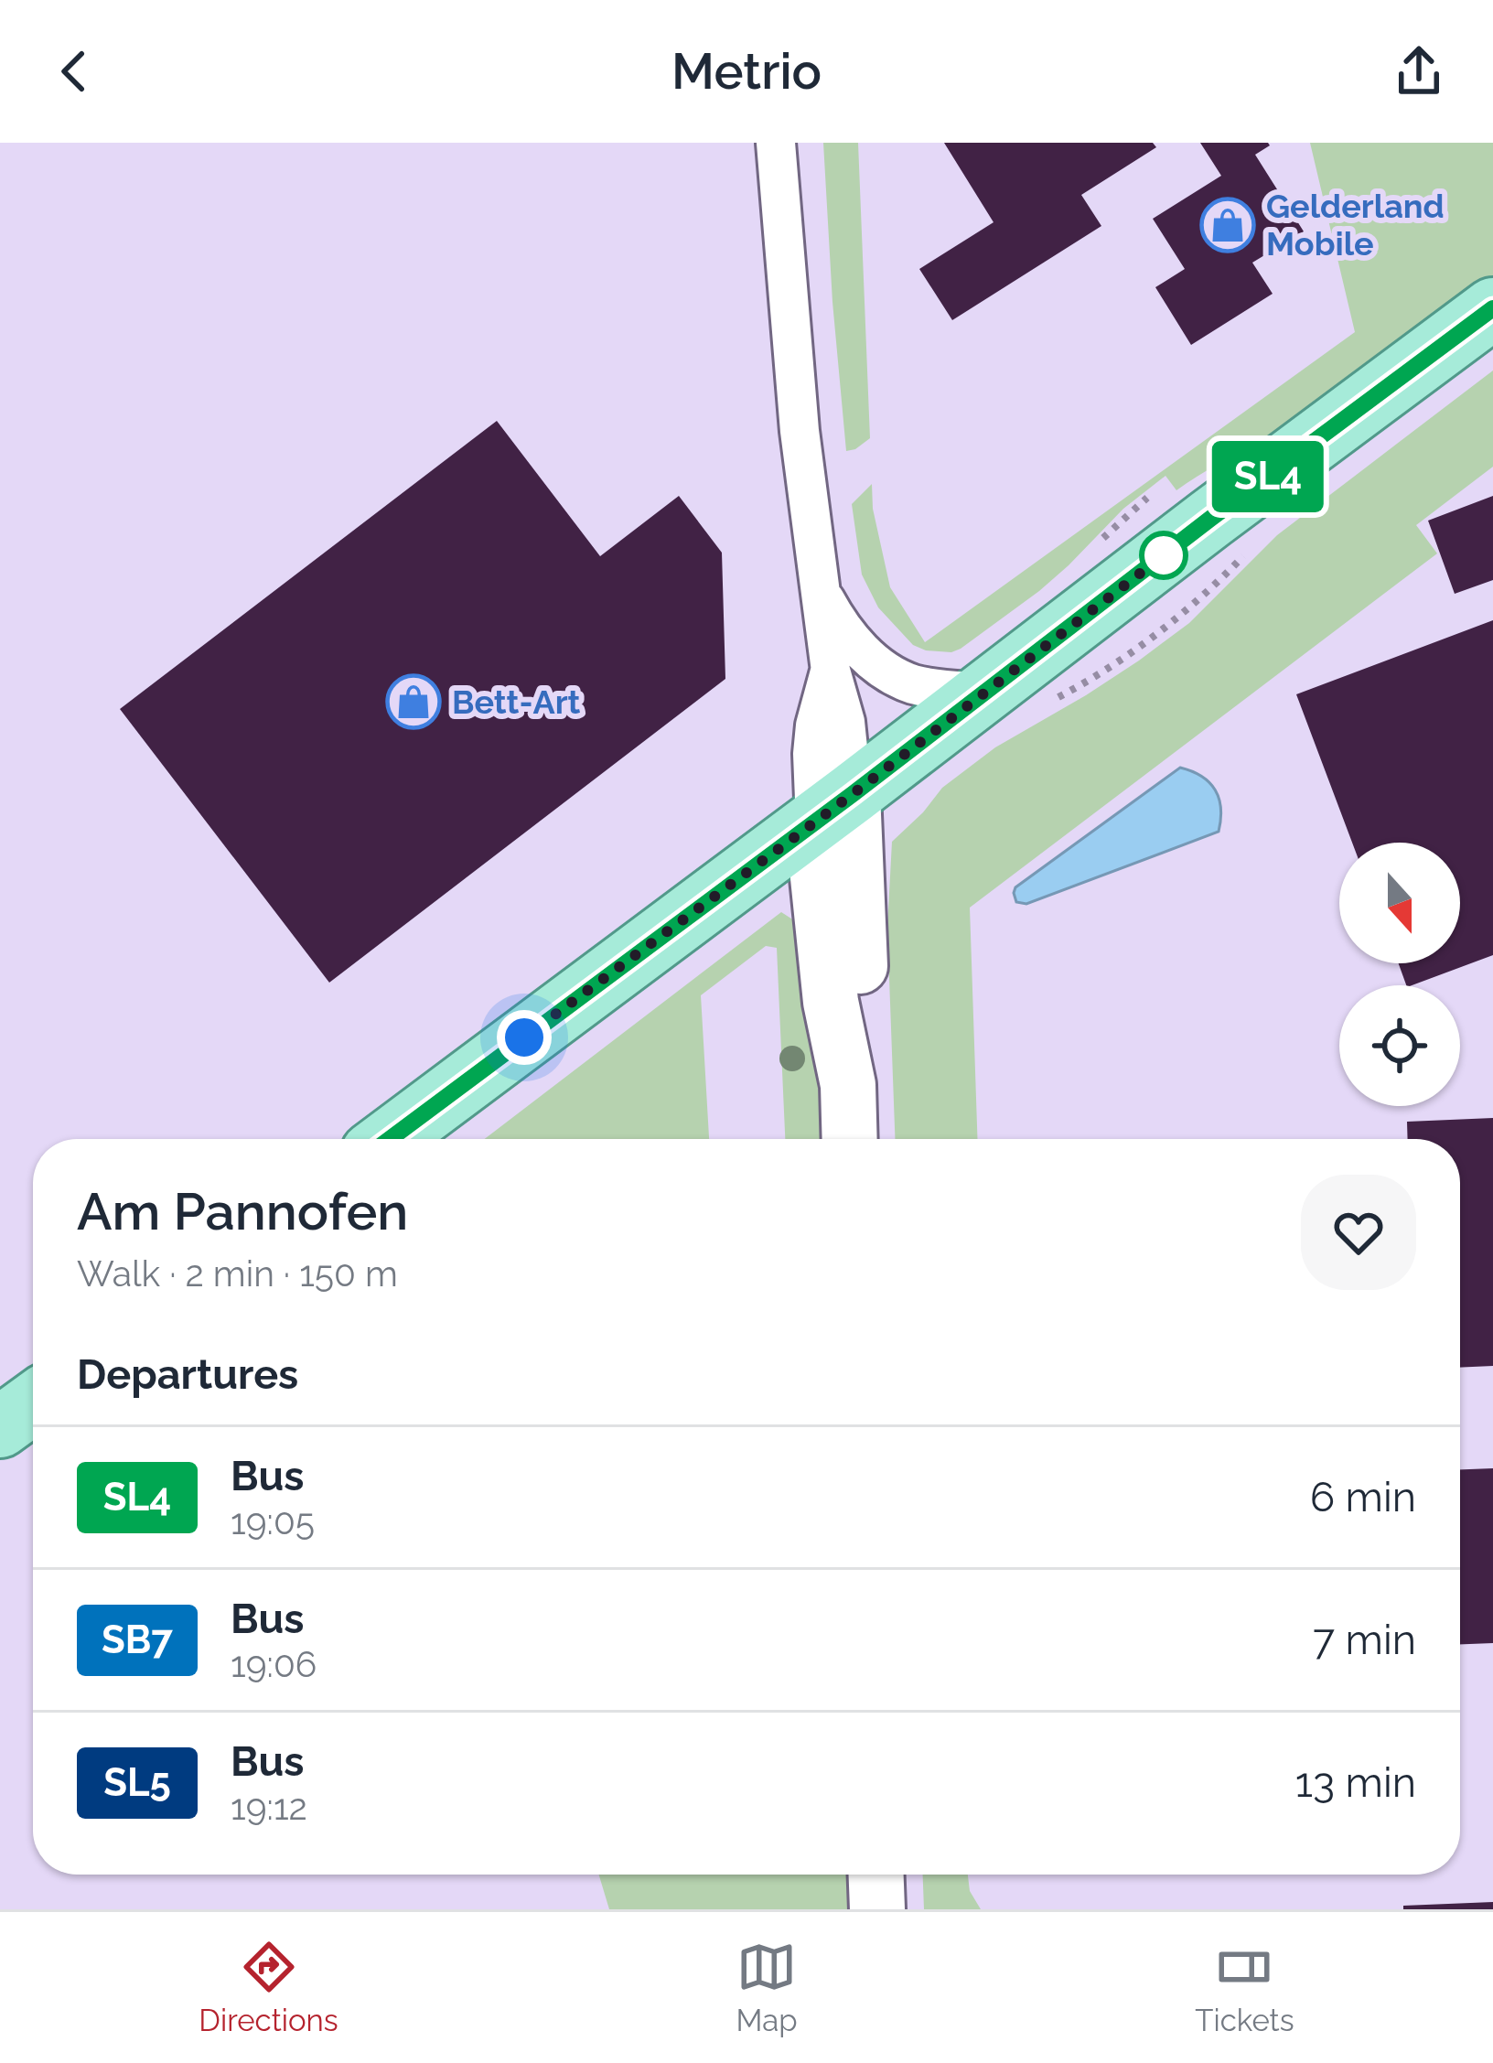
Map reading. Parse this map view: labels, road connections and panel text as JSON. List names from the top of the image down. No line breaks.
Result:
{"places":{"shop":["Gelderland Mobile","Bett-Art"]},"lines":["bus line SL4"],"north":"bottom","page":{"header":"Metrio","on_map":"SL4","heading":[["Am Pannofen","Walk · 2 min · 150 m"],"Departures"],"list":[{"mark":"SL4","name":"Bus","note":"19:05","value":"6 min"},{"mark":"SB7","name":"Bus","note":"19:06","value":"7 min"},{"mark":"SL5","name":"Bus","note":"19:12","value":"13 min"}],"tabs":["Directions","Map","Tickets"]}}
